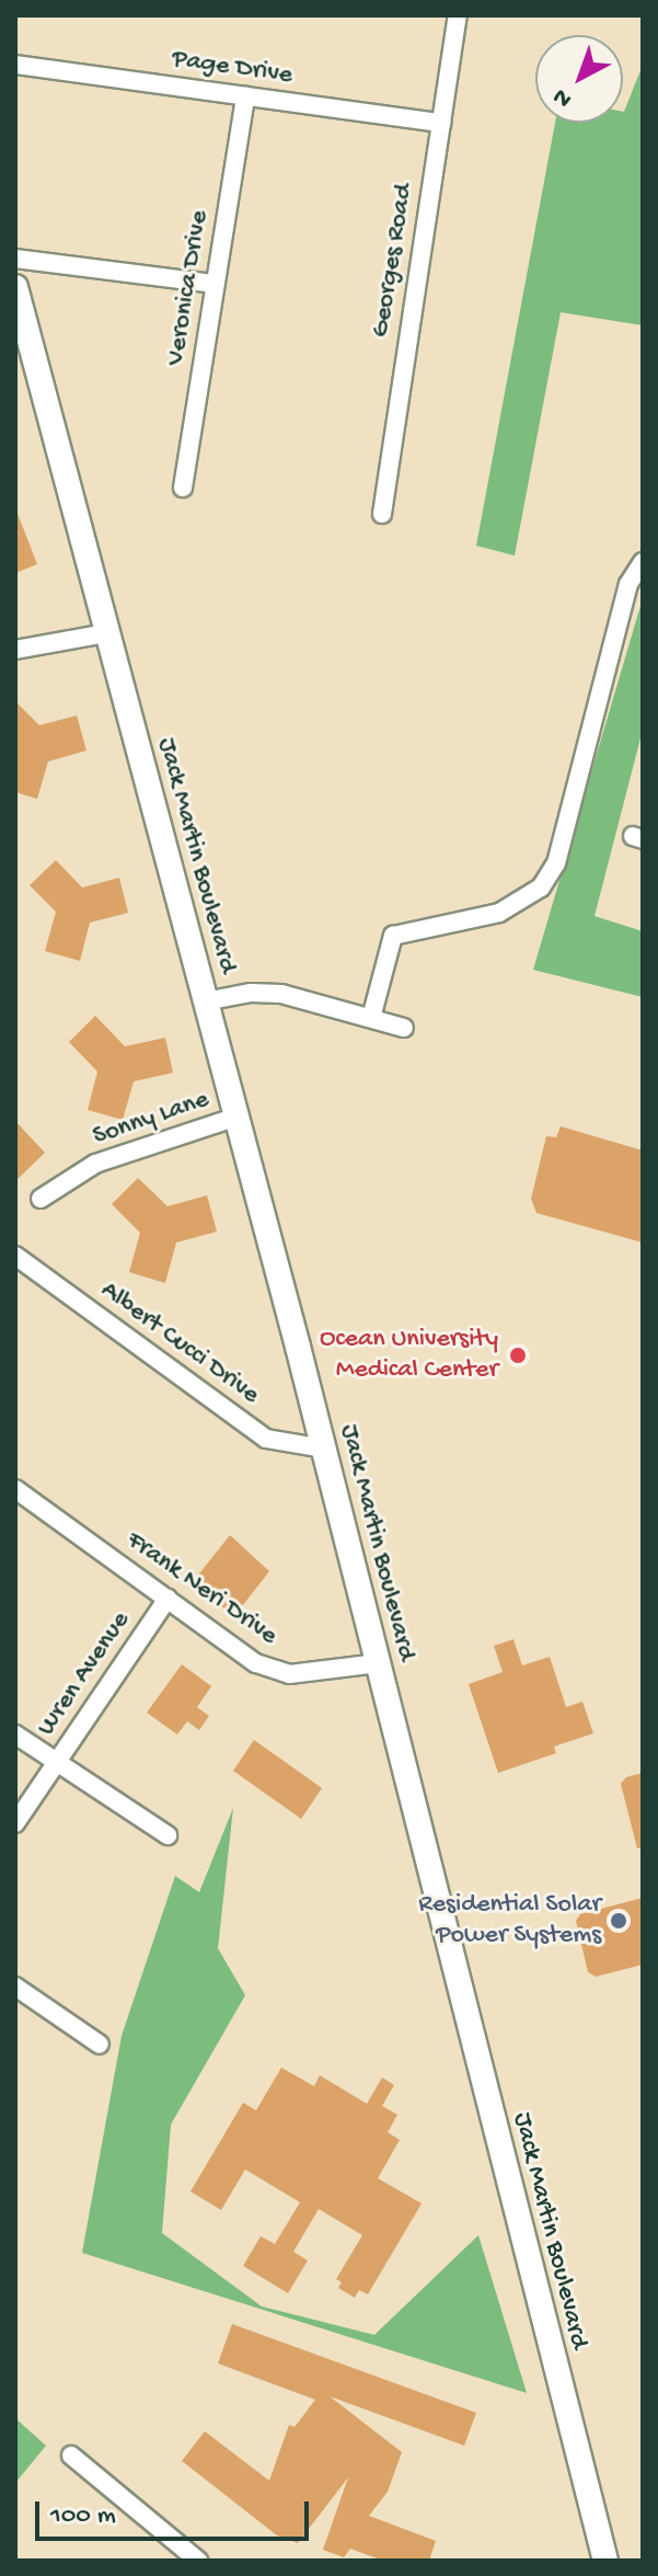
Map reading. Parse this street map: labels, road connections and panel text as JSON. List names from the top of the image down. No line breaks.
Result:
{"streets":{"street":["Page Drive","Georges Road","Veronica Drive","Jack Martin Boulevard","Sonny Lane","Albert Cucci Drive","Frank Neri Drive","Wren Avenue"]},"crossings":[["Page Drive","Georges Road"],["Page Drive","Veronica Drive"],["Jack Martin Boulevard","Sonny Lane"],["Jack Martin Boulevard","Albert Cucci Drive"],["Jack Martin Boulevard","Frank Neri Drive"],["Frank Neri Drive","Wren Avenue"]],"places":["Ocean University Medical Center","Residential Solar Power Systems"],"scale_bar":"100 m","north":"bottom left"}
